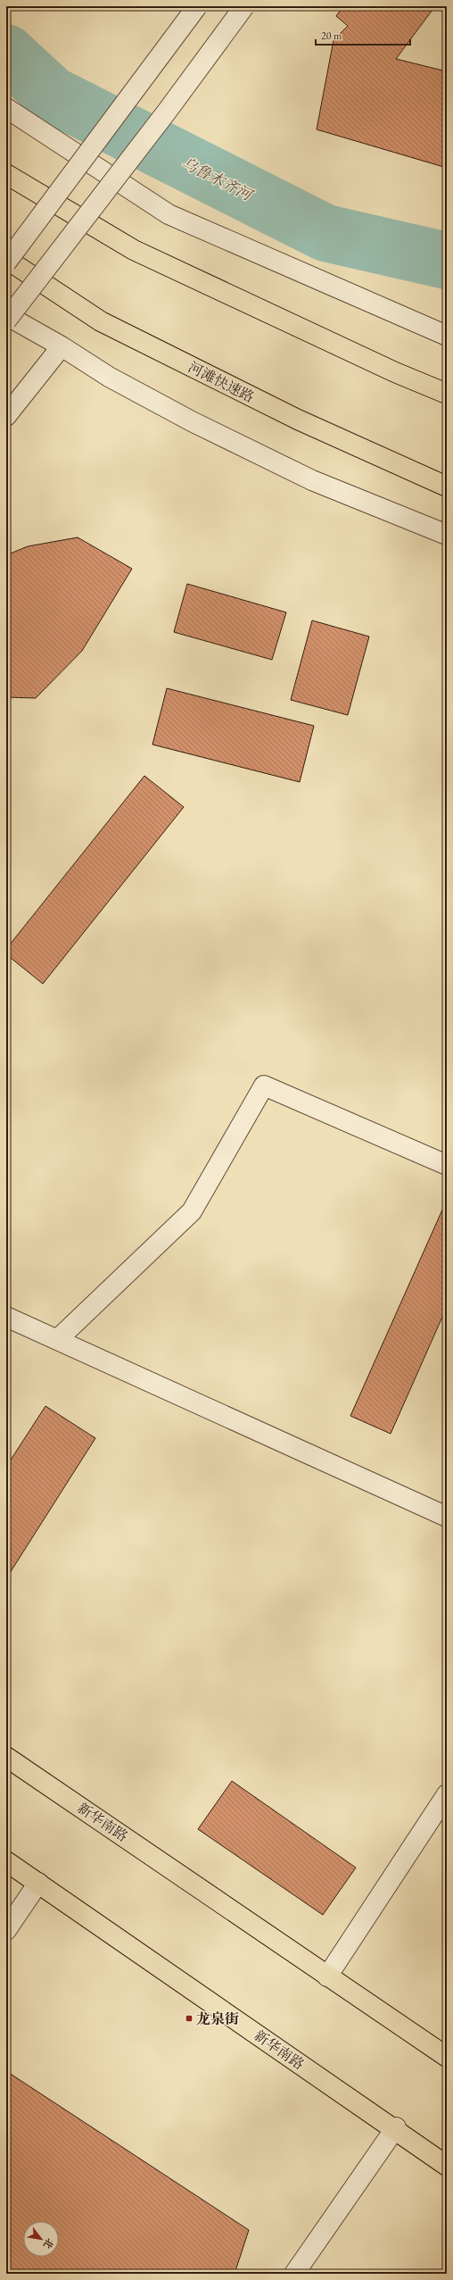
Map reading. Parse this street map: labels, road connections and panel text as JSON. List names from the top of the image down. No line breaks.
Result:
{"streets":{"main road":["河滩快速路","新华南路"]},"water":["乌鲁木齐河"],"places":{"transit":["龙泉街"]},"scale_bar":"20 m","north":"bottom right"}
